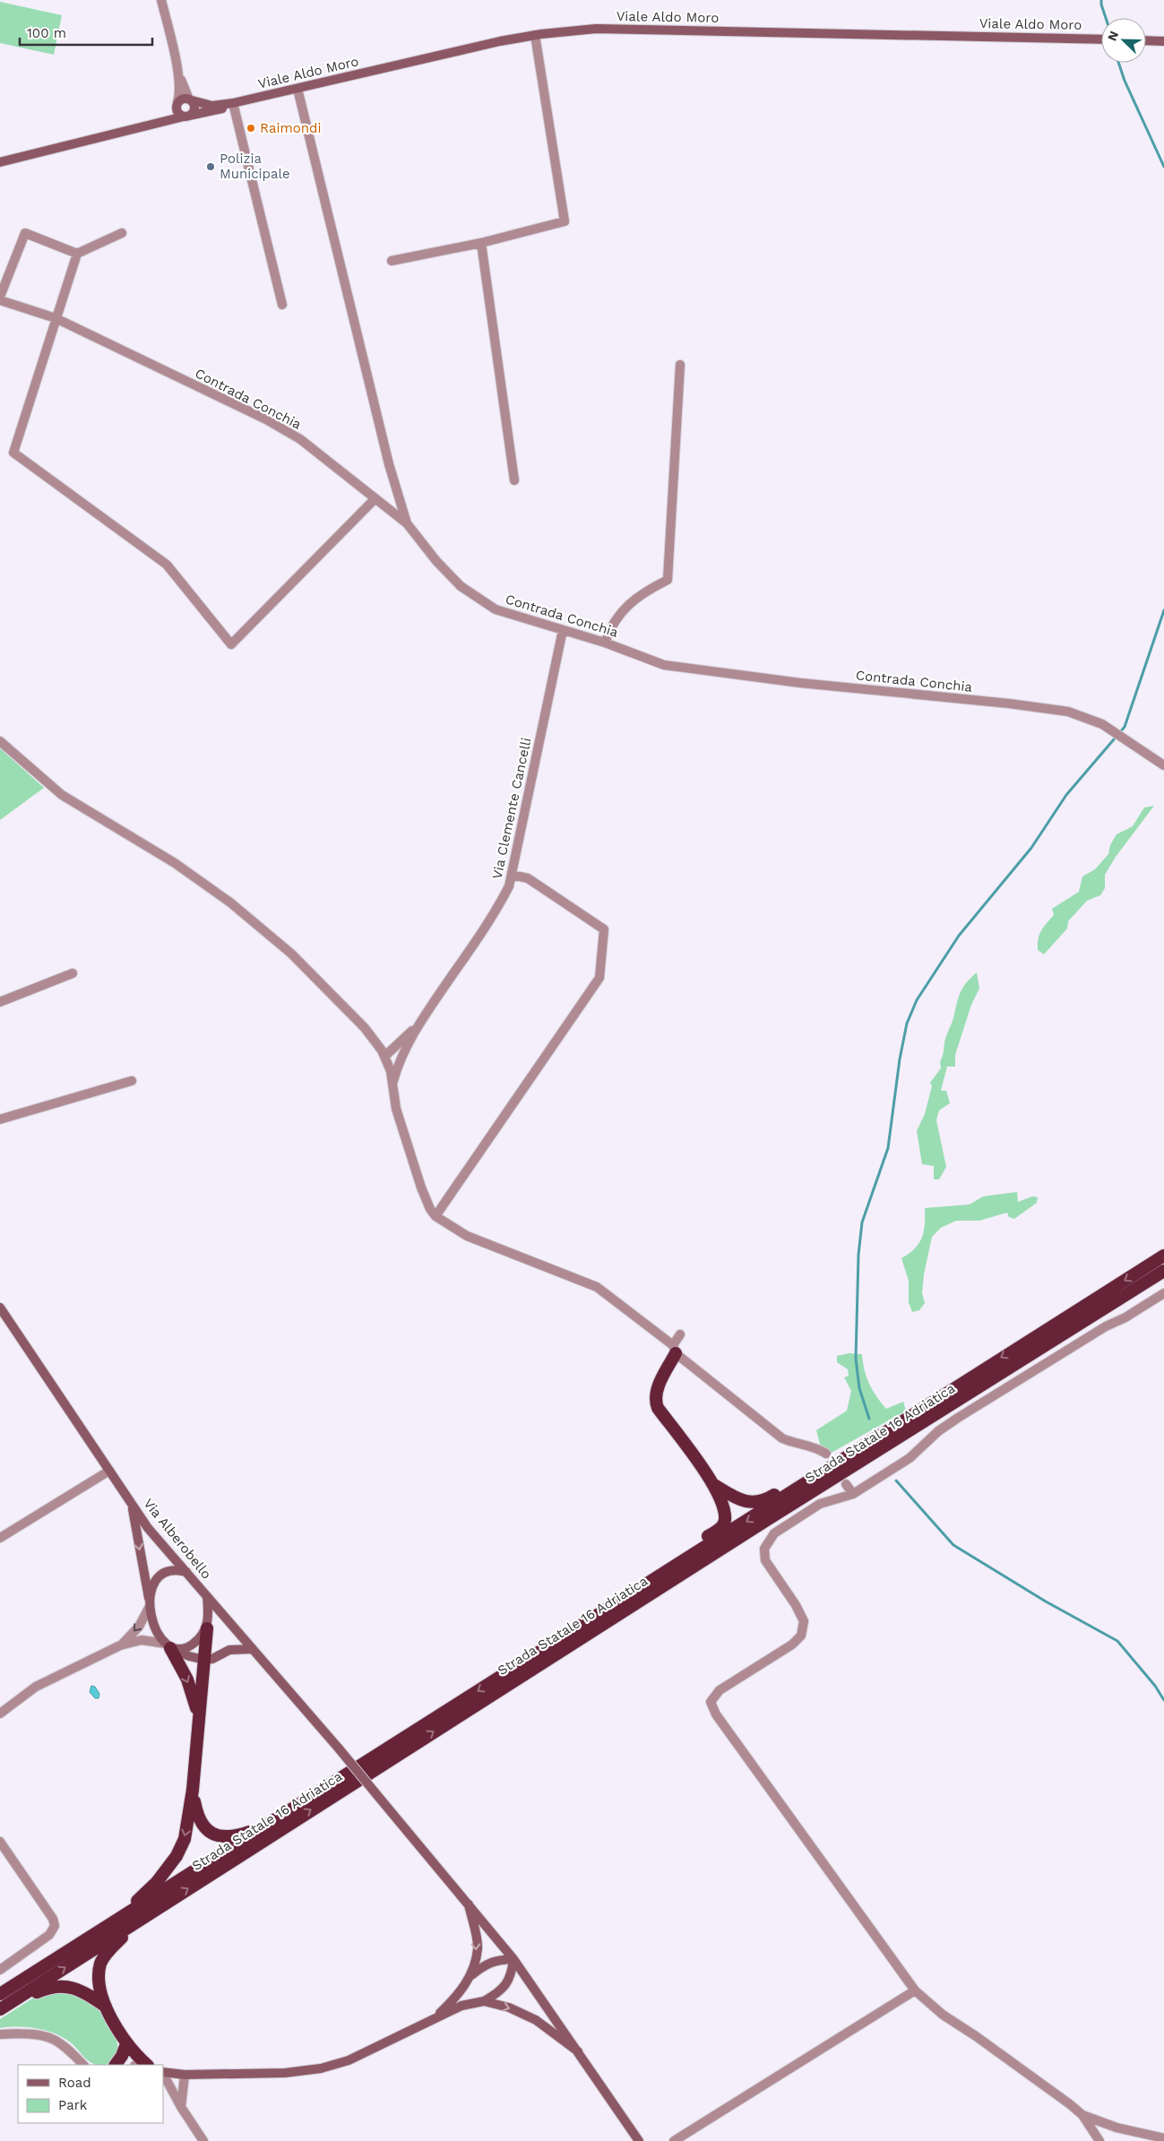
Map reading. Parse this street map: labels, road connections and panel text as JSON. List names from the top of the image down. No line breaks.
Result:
{"streets":{"highway":["Strada Statale 16 Adriatica"],"main road":["Viale Aldo Moro","Via Alberobello"],"street":["Contrada Conchia","Via Clemente Cancelli"]},"crossings":[["Contrada Conchia","Via Clemente Cancelli"]],"places":["Raimondi","Polizia Municipale"],"legend":["Road","Park"],"scale_bar":"100 m","north":"top left"}
